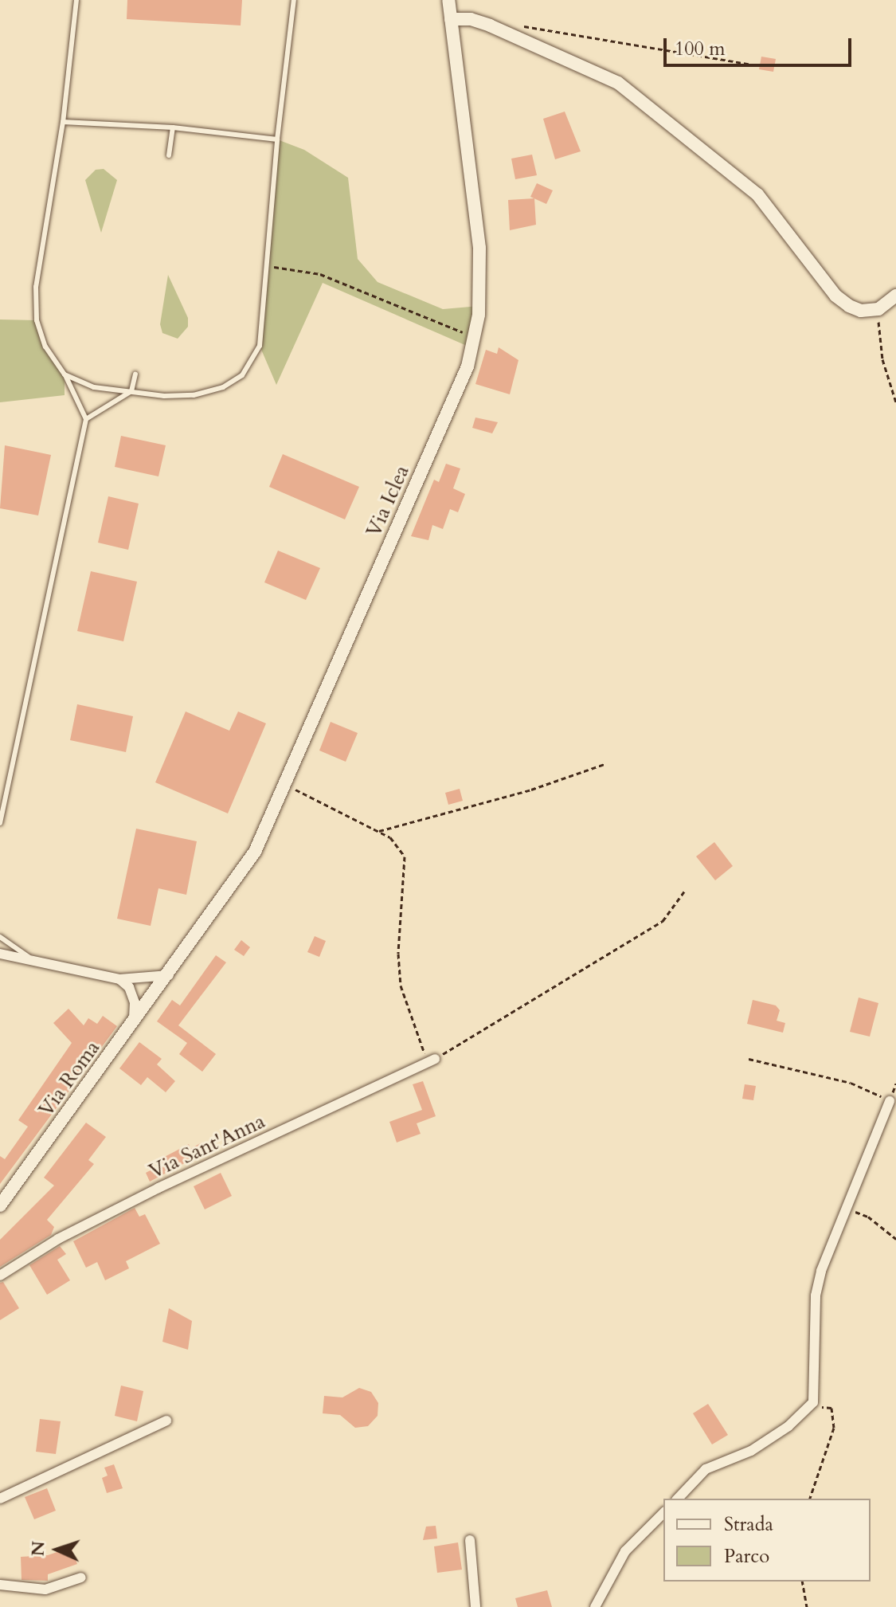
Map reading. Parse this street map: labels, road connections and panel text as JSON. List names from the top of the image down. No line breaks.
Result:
{"streets":{"street":["Via Iclea","Via Roma","Via Sant'Anna"]},"crossings":[["Via Iclea","Via Roma"]],"legend":["Strada","Parco"],"scale_bar":"100 m","north":"left"}
